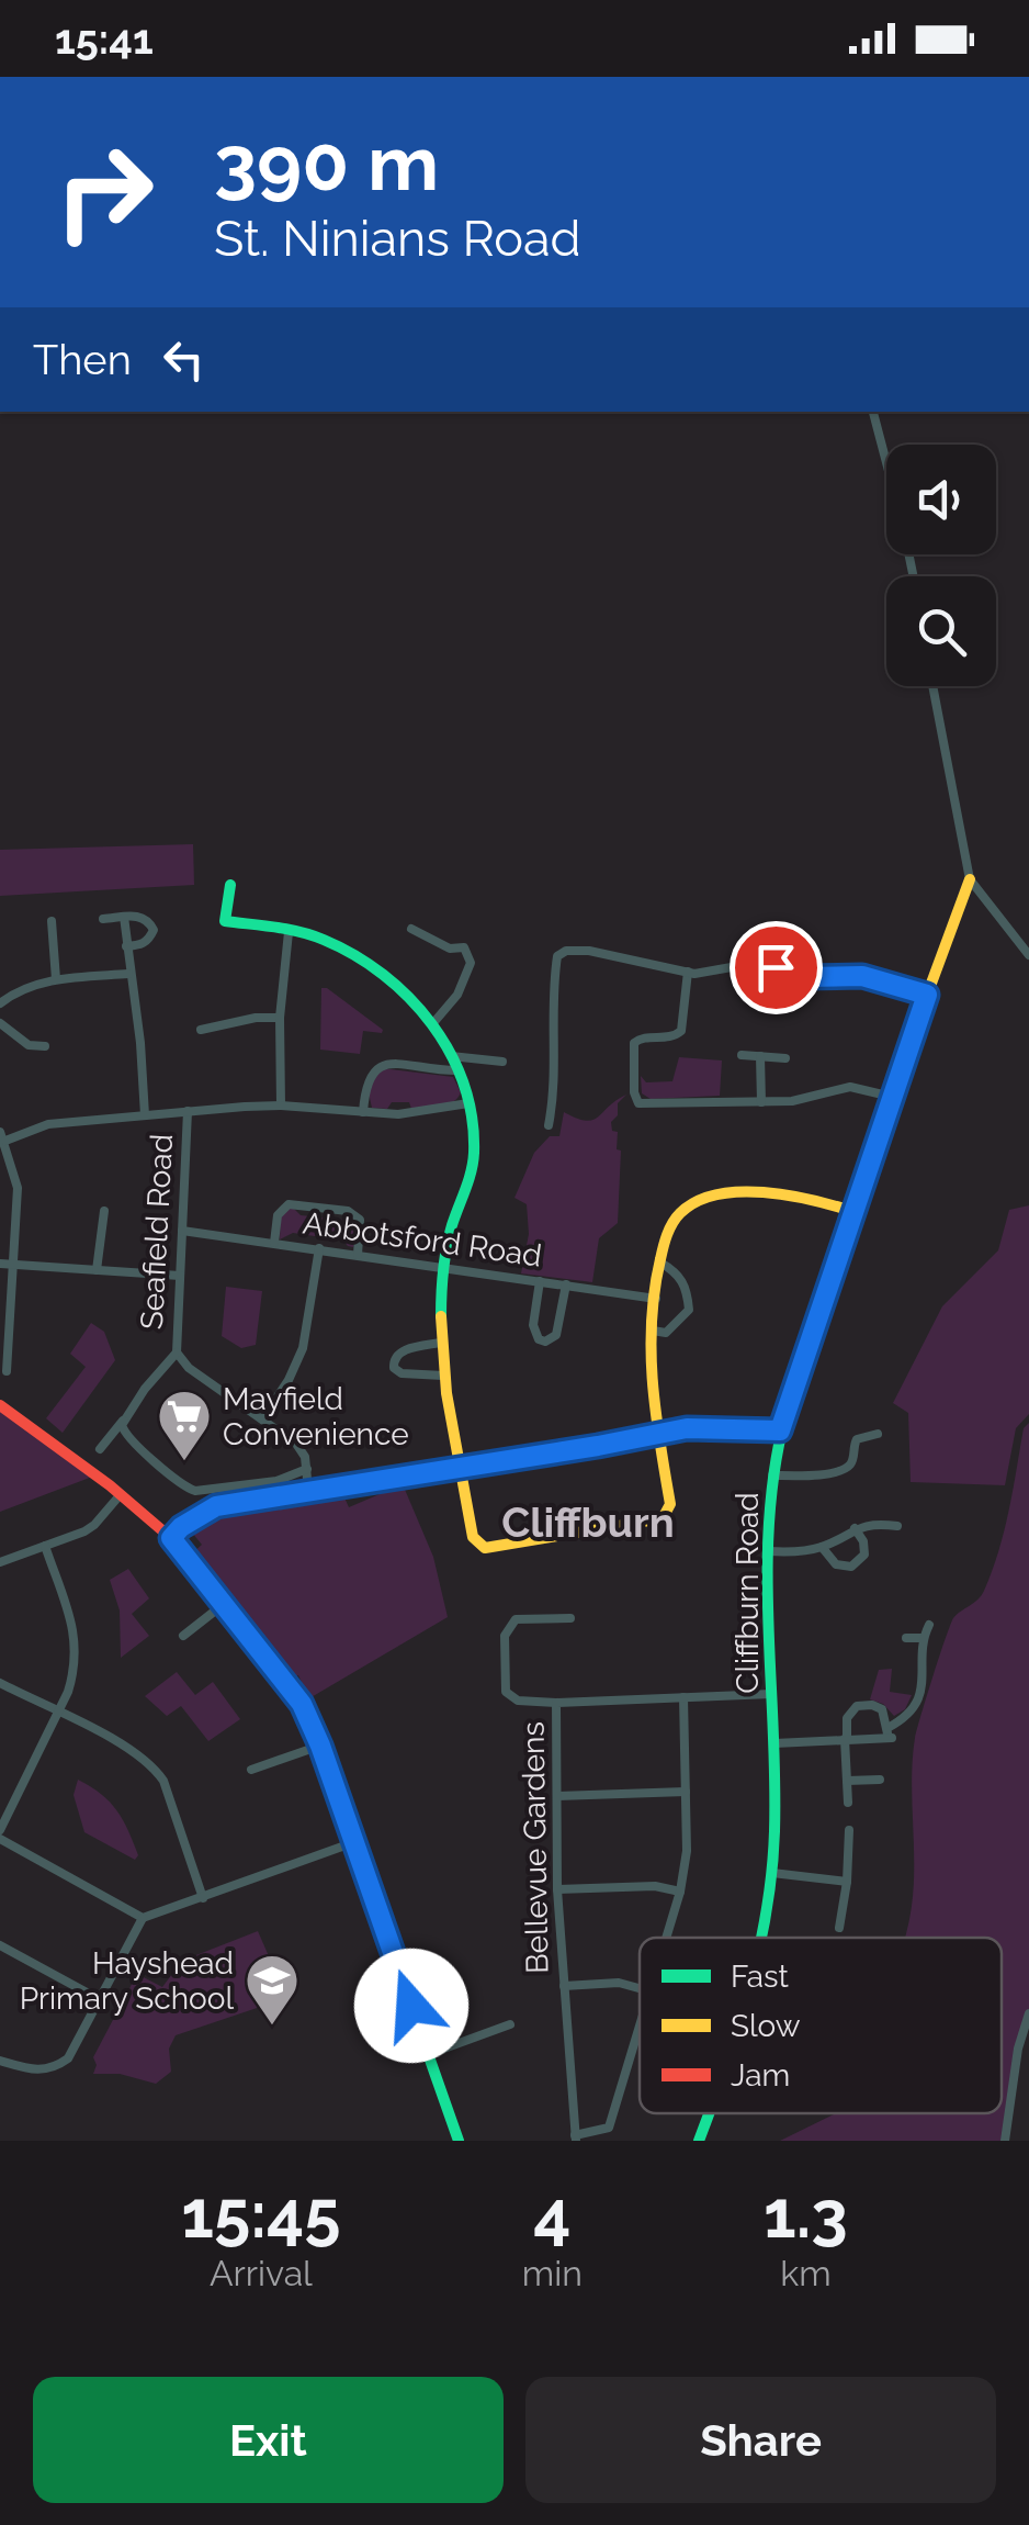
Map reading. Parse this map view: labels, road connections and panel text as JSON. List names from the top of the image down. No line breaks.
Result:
{"streets":{"street":["Seafield Road","Abbotsford Road","Cliffburn Road","Bellevue Gardens"]},"crossings":[["Seafield Road","Abbotsford Road"],["Cliffburn Road","Bellevue Gardens"]],"districts":["Cliffburn"],"places":{"supermarket":["Mayfield Convenience"],"school or university":["Hayshead Primary School"]},"legend":["Fast","Slow","Jam"],"page":{"status":"15:41","turn":["390 m","St. Ninians Road"],"then":"Then","eta":["15:45","Arrival","4","min","1.3","km"],"buttons":["Exit","Share"]}}
